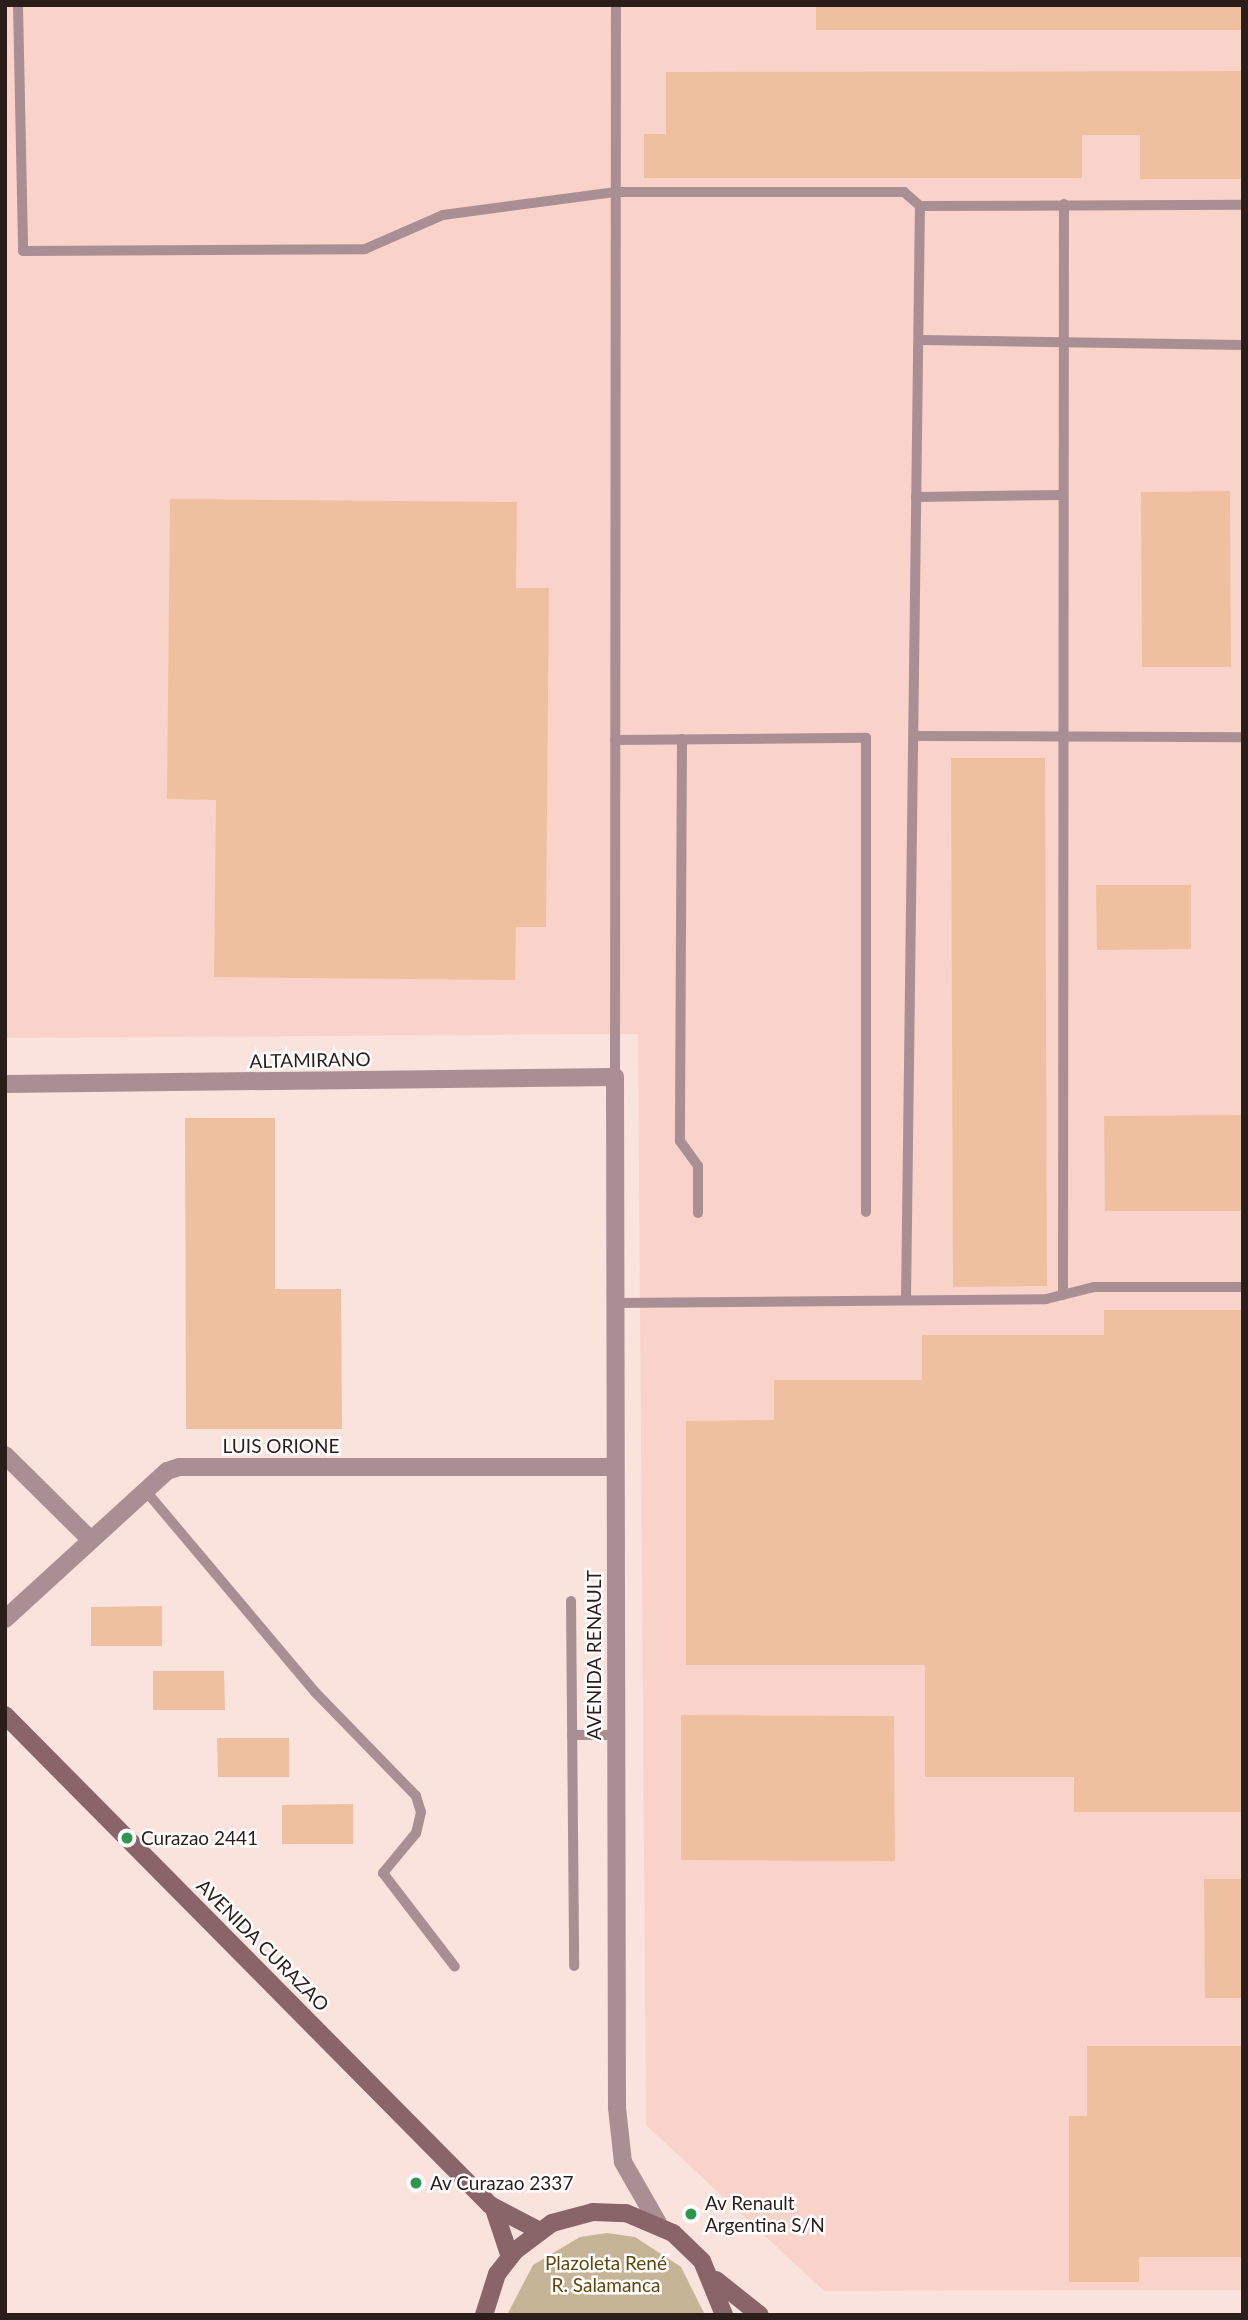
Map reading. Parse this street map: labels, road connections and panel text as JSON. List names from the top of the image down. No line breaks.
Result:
{"streets":{"street":["ALTAMIRANO","LUIS ORIONE","AVENIDA RENAULT","AVENIDA CURAZAO"]},"crossings":[["ALTAMIRANO","AVENIDA RENAULT"],["LUIS ORIONE","AVENIDA RENAULT"]],"parks":["Plazoleta René R. Salamanca"],"places":["Curazao 2441","Av Curazao 2337","Av Renault Argentina S/N"]}
